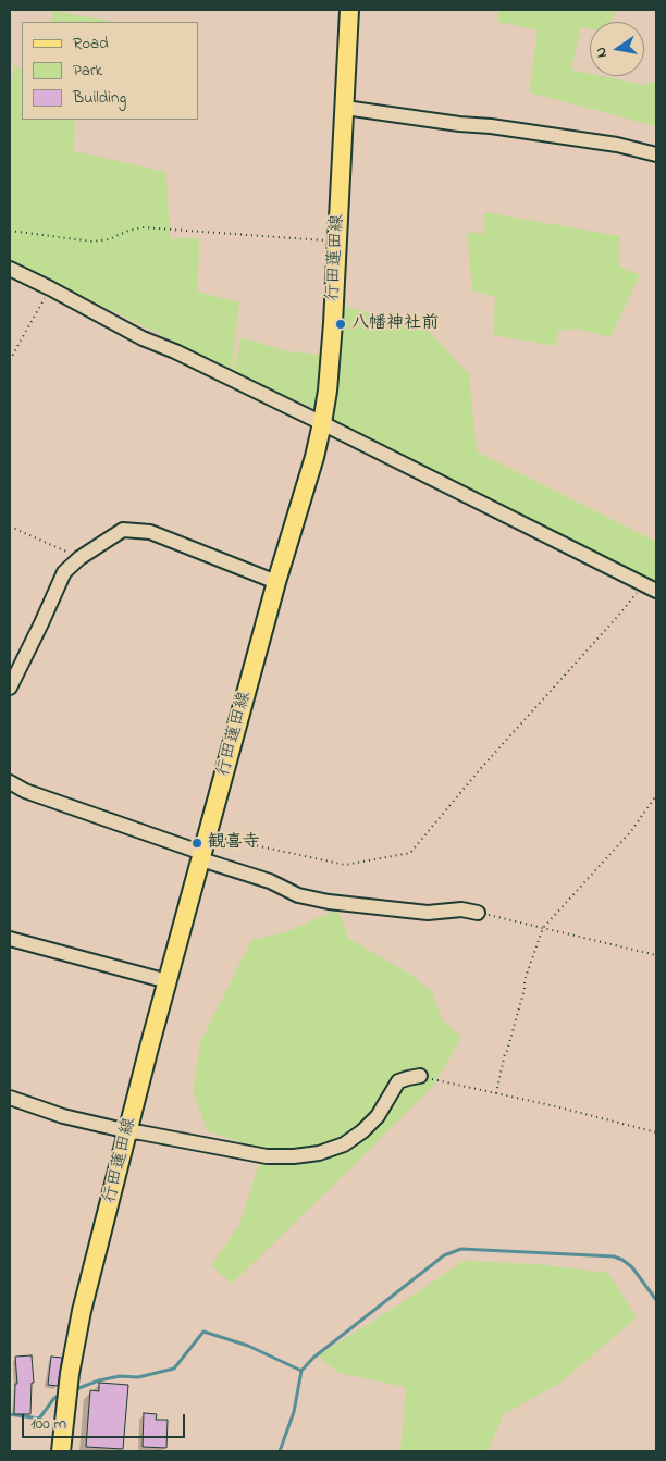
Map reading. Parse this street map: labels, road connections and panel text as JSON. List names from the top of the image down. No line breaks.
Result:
{"streets":{"main road":["行田蓮田線"]},"places":["八幡神社前","観喜寺"],"legend":["Road","Park","Building"],"scale_bar":"100 m","north":"left"}
